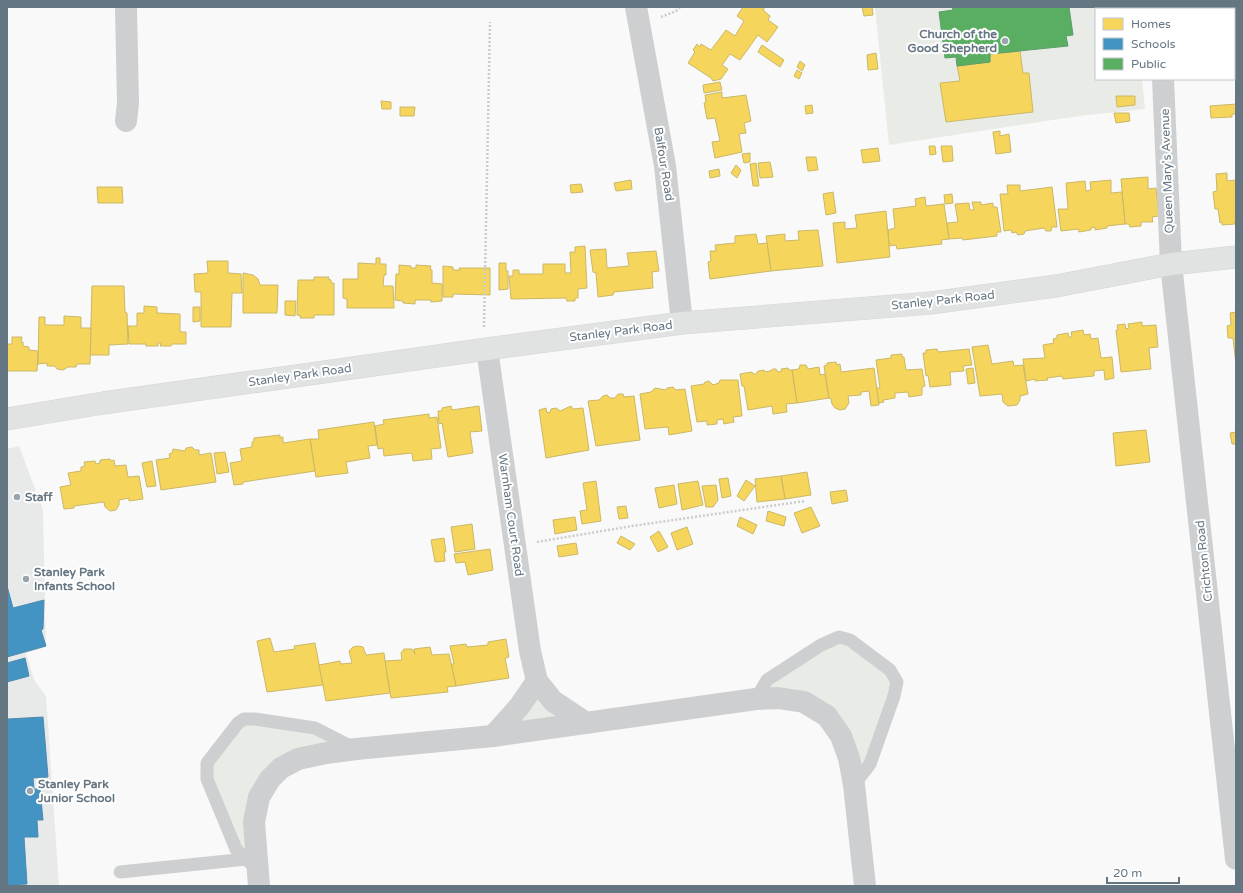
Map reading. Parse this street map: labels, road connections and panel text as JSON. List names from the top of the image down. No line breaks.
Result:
{"streets":{"street":["Balfour Road","Queen Mary's Avenue","Stanley Park Road","Warnham Court Road","Crichton Road"]},"crossings":[["Balfour Road","Stanley Park Road"],["Queen Mary's Avenue","Stanley Park Road"],["Queen Mary's Avenue","Crichton Road"],["Stanley Park Road","Warnham Court Road"],["Stanley Park Road","Crichton Road"]],"places":["Church of the Good Shepherd","Staff","Stanley Park Infants School","Stanley Park Junior School"],"legend":["Homes","Schools","Public"],"scale_bar":"20 m"}
